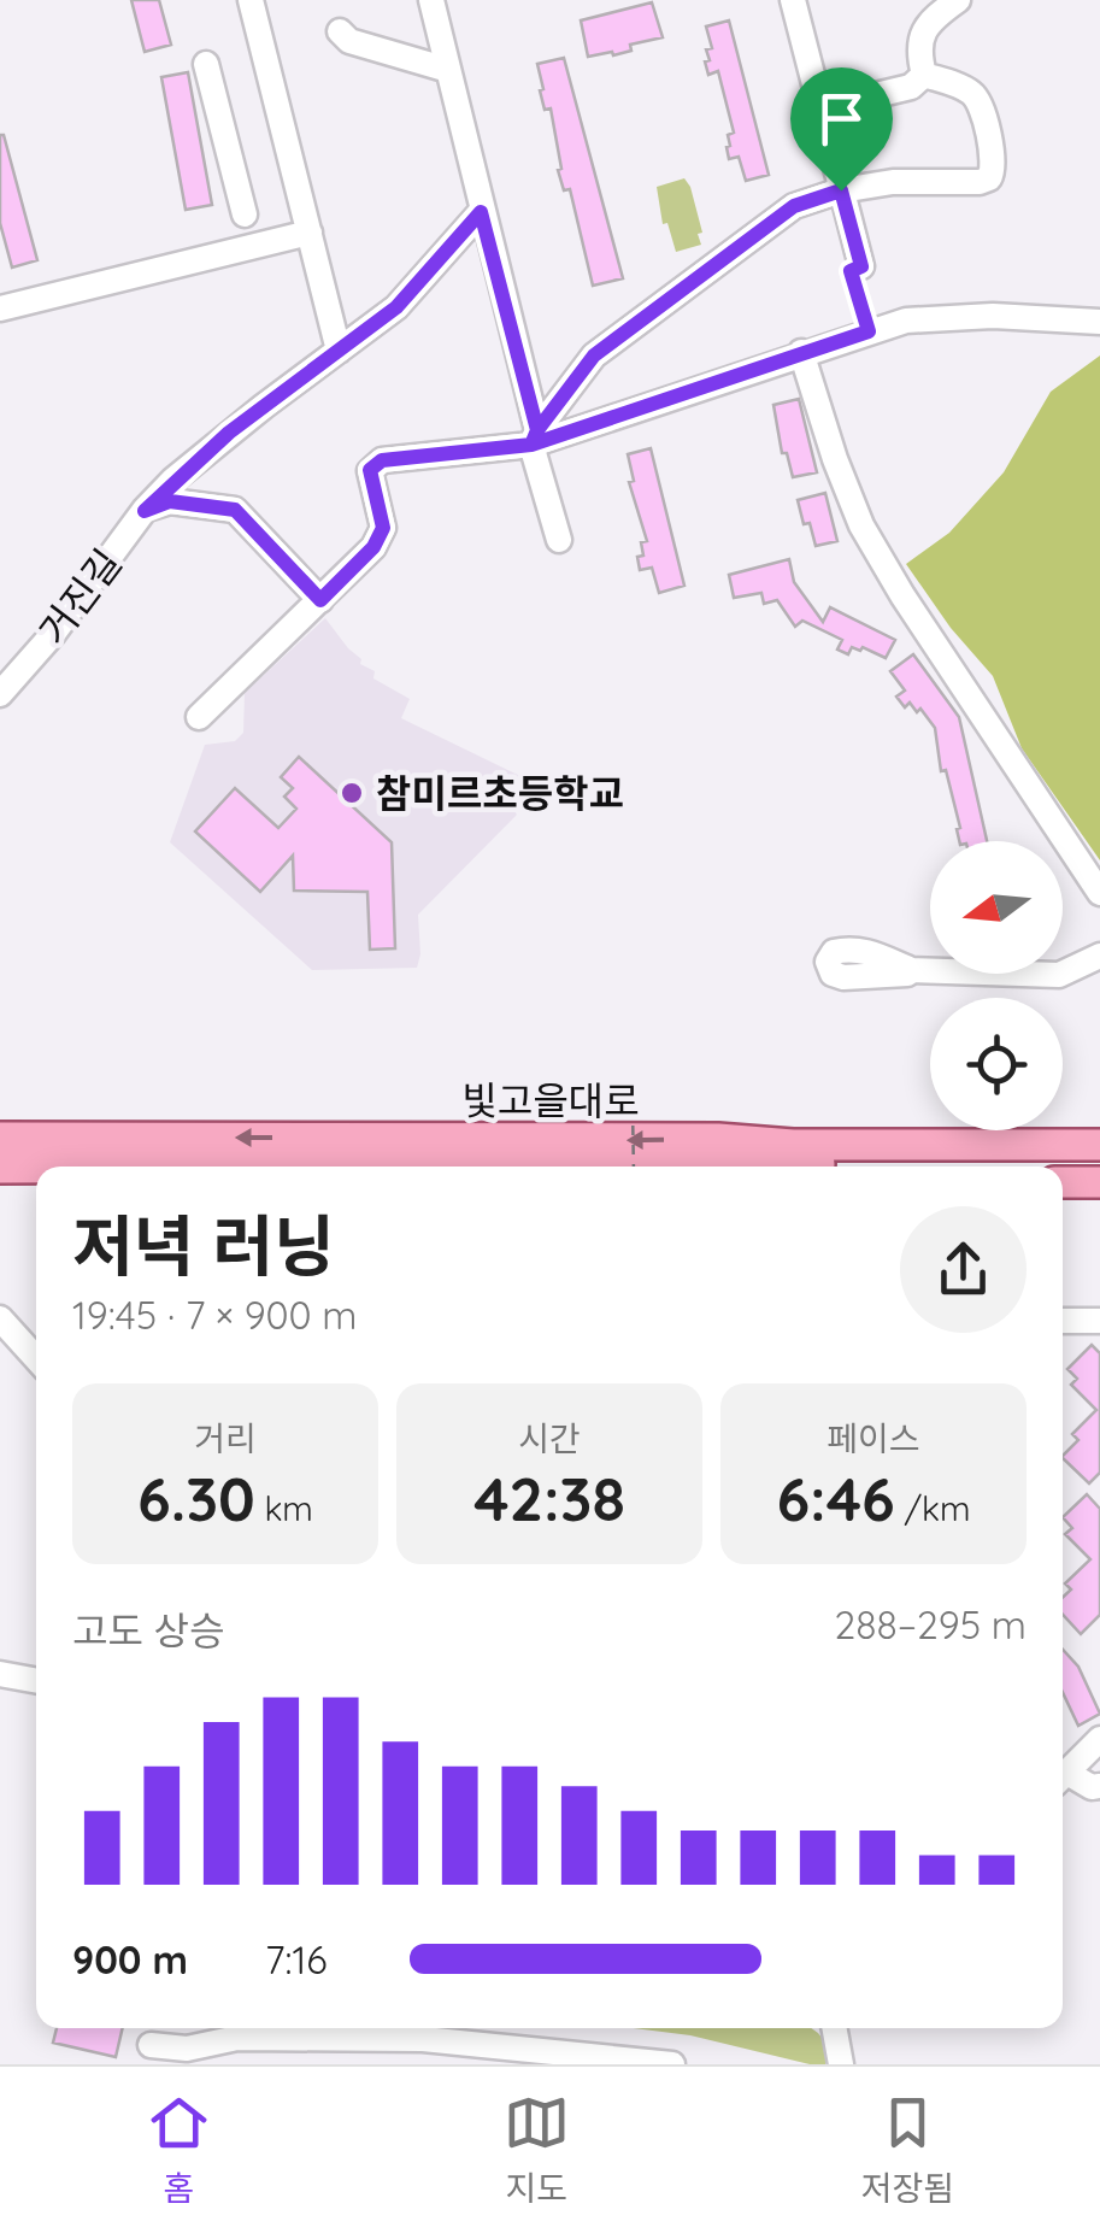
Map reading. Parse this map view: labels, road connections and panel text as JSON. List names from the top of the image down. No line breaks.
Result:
{"streets":{"main road":["빛고을대로"],"street":["거진길"]},"places":["참미르초등학교"],"north":"left","page":{"heading":["저녁 러닝","19:45 · 7 × 900 m"],"stats":[["거리","6.30 km"],["시간","42:38"],["페이스","6:46 /km"]],"chart":["고도 상승","288–295 m"],"list":[{"name":"900 m","note":"7:16"}],"tabs":["홈","지도","저장됨"]}}
